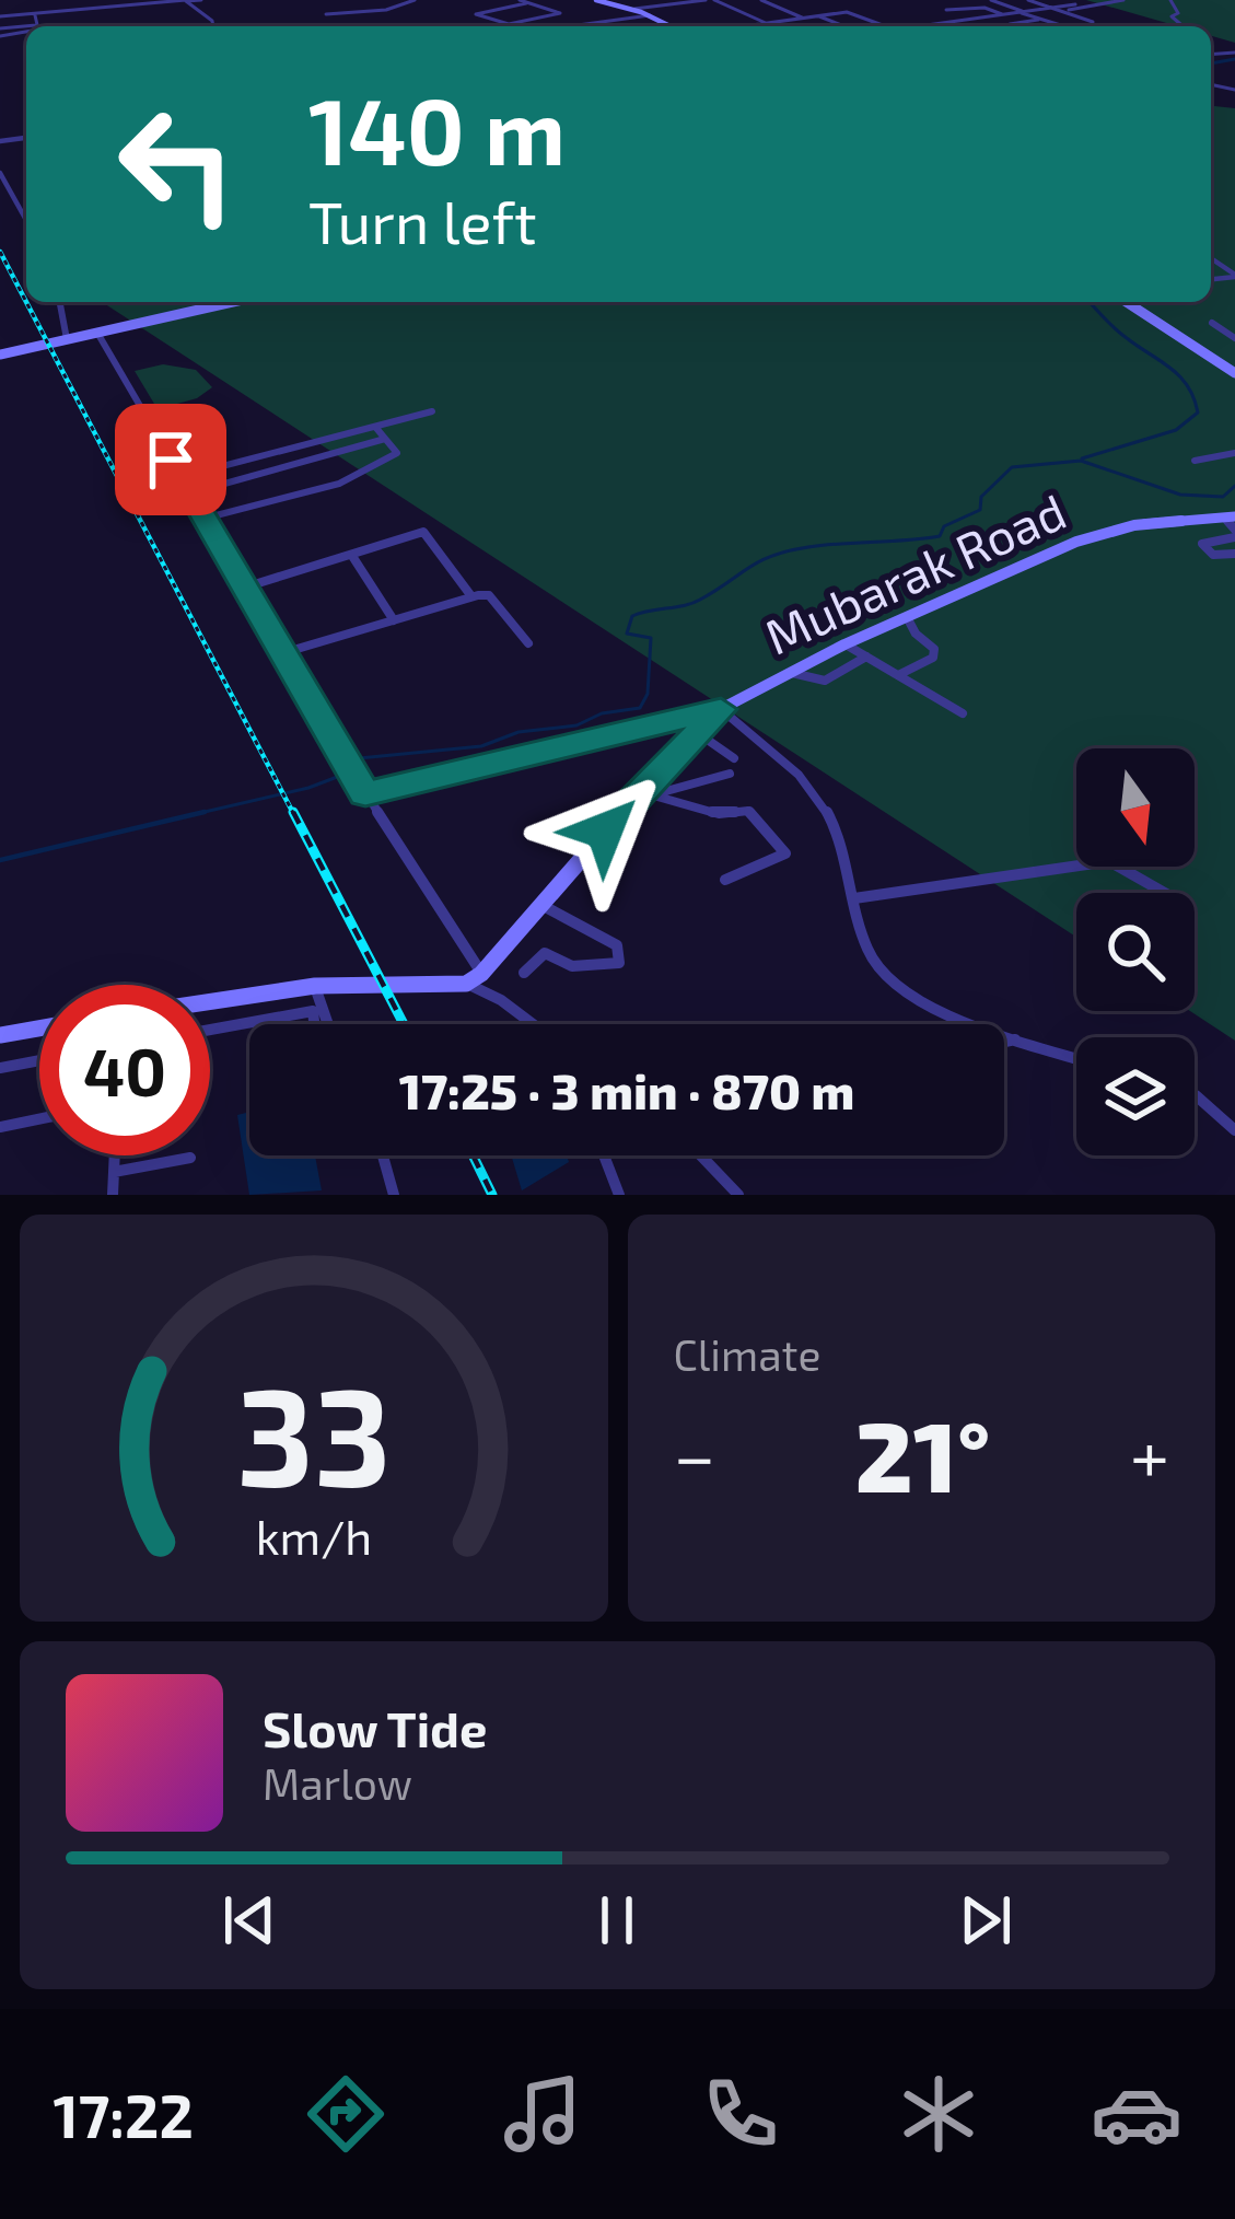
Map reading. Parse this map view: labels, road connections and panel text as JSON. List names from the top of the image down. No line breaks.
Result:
{"streets":{"street":["Mubarak Road"]},"north":"bottom","page":{"turn":["140 m","Turn left"],"limit":"40","trip":"17:25 · 3 min · 870 m","tile":"Climate","heat":["−","21°","+"],"song":["Slow Tide","Marlow"],"tabs":"17:22","gauge":["33","km/h"]}}
